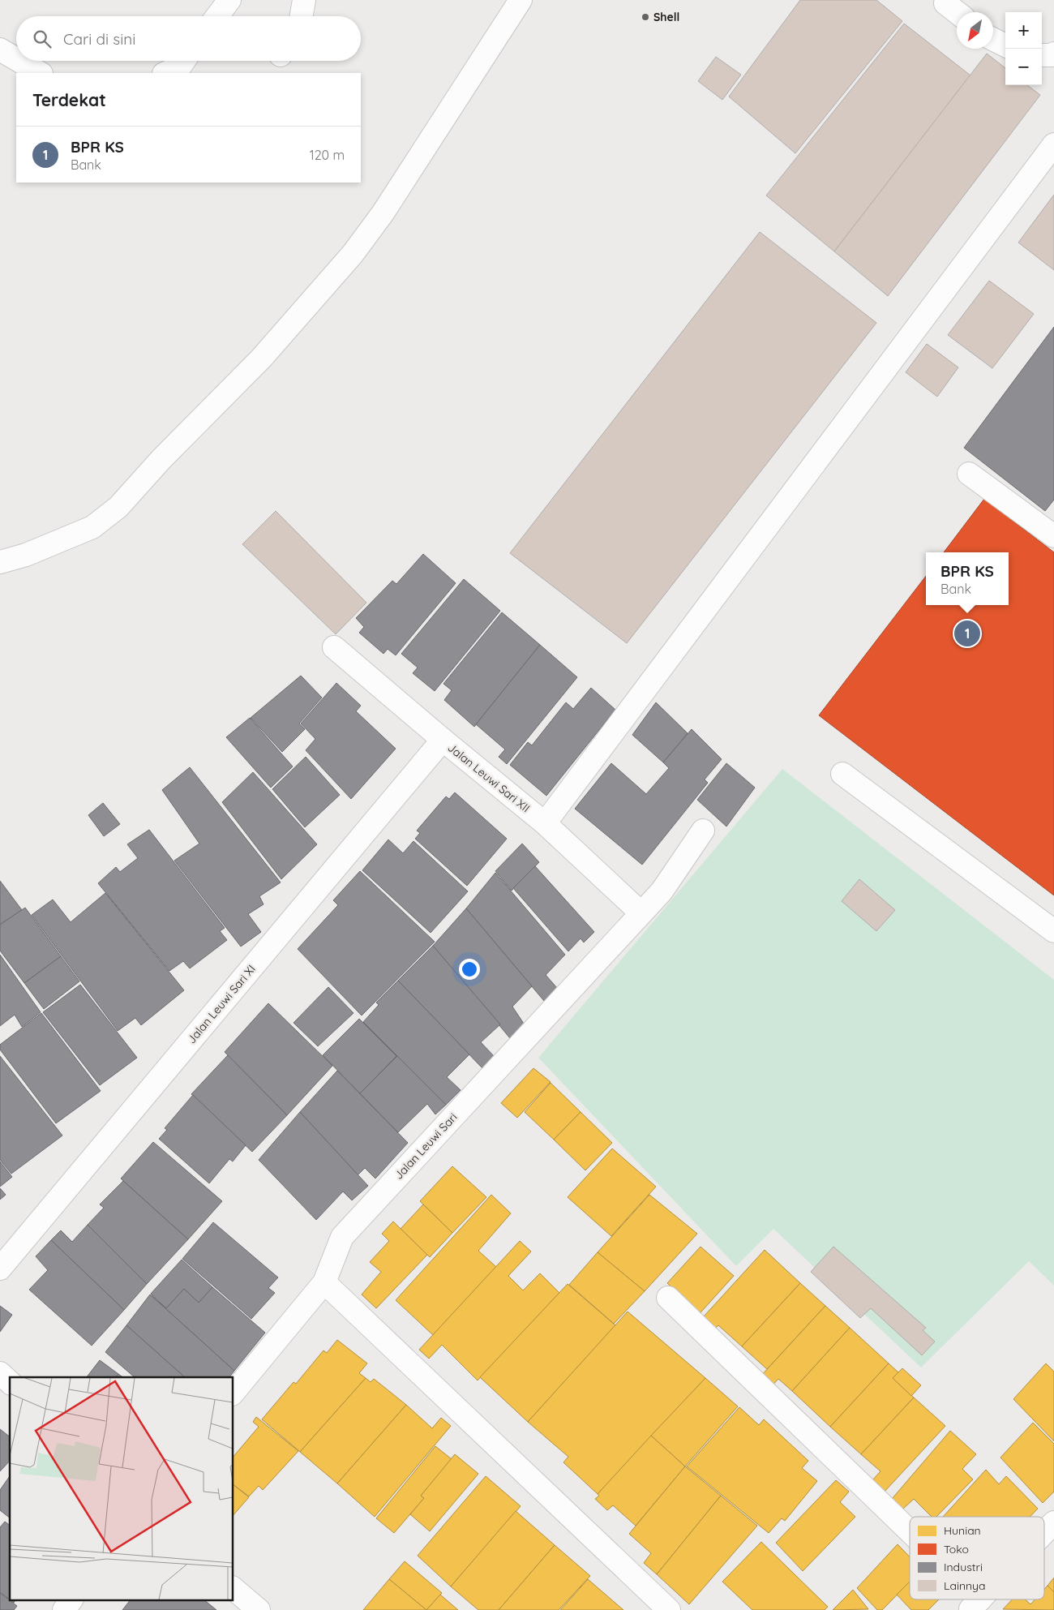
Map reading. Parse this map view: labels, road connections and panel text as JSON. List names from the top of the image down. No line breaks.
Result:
{"streets":{"street":["Jalan Leuwi Sari XII","Jalan Leuwi Sari XI","Jalan Leuwi Sari"]},"crossings":[["Jalan Leuwi Sari XII","Jalan Leuwi Sari XI"],["Jalan Leuwi Sari XII","Jalan Leuwi Sari"]],"places":["Shell"],"legend":["Hunian","Toko","Industri","Lainnya"],"north":"bottom left","page":{"map_buttons":["+","−"],"search":"Cari di sini","heading":"Terdekat","list":[{"mark":"1","name":"BPR KS","note":"Bank","value":"120 m"}],"popup":["BPR KS","Bank"],"pins":"1"}}
